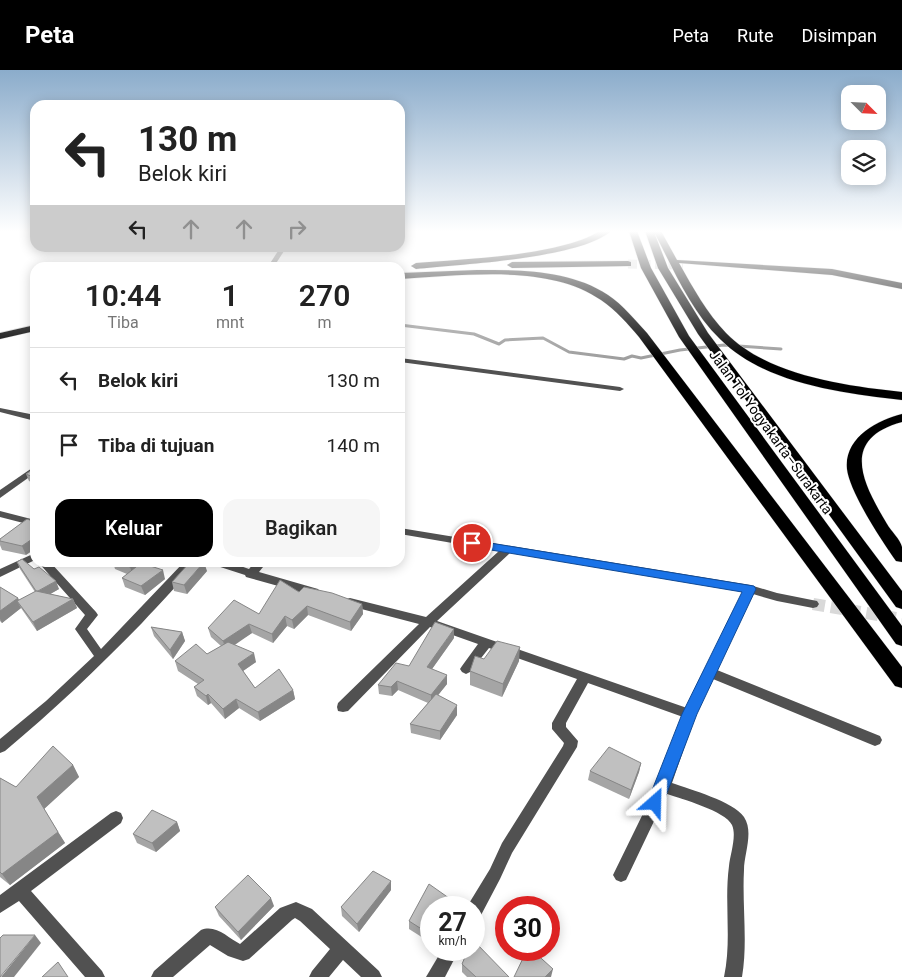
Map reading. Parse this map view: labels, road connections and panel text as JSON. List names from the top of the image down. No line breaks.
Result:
{"streets":{"highway":["Jalan Tol Yogyakarta–Surakarta"]},"north":"bottom right","page":{"header":"Peta","nav":["Peta","Rute","Disimpan"],"turn":["130 m","Belok kiri"],"eta":["10:44","Tiba","1","mnt","270","m"],"list":[{"name":"Belok kiri","value":"130 m"},{"name":"Tiba di tujuan","value":"140 m"}],"buttons":["Keluar","Bagikan"],"speed":"27 km/h","limit":"30"}}
